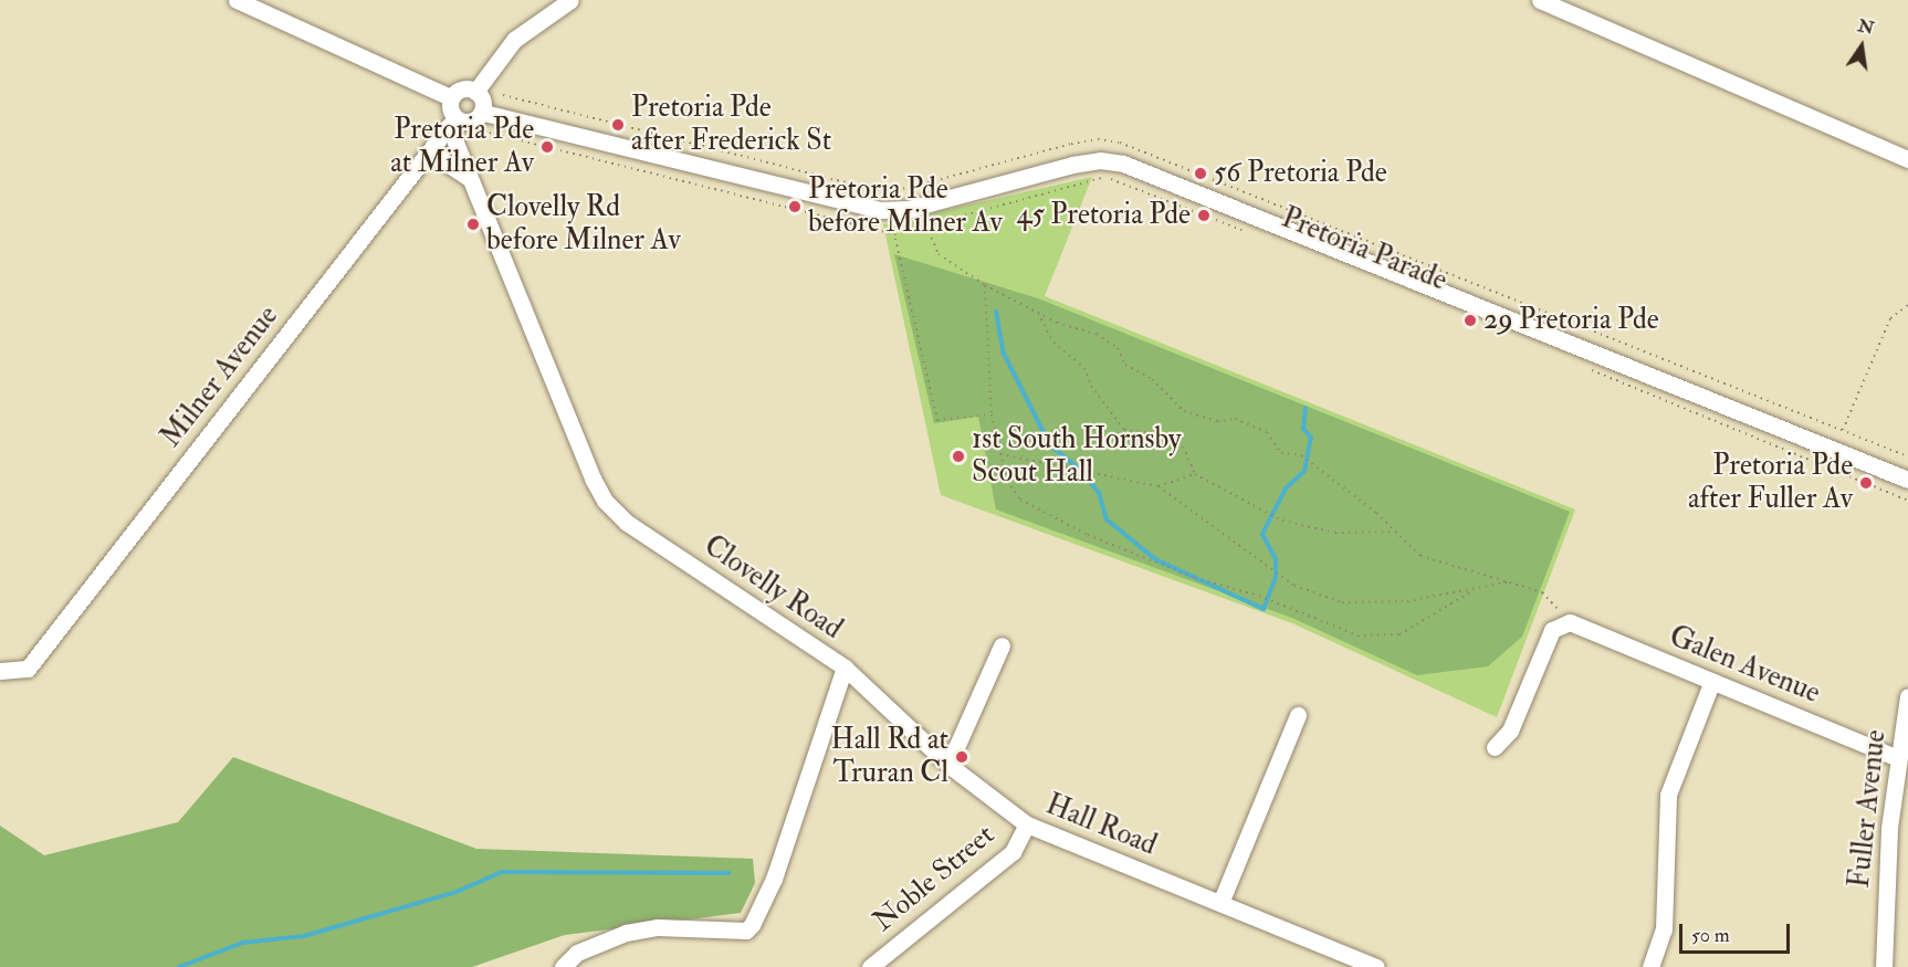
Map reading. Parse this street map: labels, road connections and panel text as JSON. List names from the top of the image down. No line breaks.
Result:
{"streets":{"street":["Pretoria Parade","Milner Avenue","Clovelly Road","Galen Avenue","Fuller Avenue","Hall Road","Noble Street"]},"crossings":[["Pretoria Parade","Milner Avenue"],["Pretoria Parade","Clovelly Road"],["Milner Avenue","Clovelly Road"],["Clovelly Road","Hall Road"],["Galen Avenue","Fuller Avenue"],["Hall Road","Noble Street"]],"places":["Pretoria Pde after Frederick St","Pretoria Pde at Milner Av","56 Pretoria Pde","Pretoria Pde before Milner Av","45 Pretoria Pde","Clovelly Rd before Milner Av","29 Pretoria Pde","1st South Hornsby Scout Hall","Pretoria Pde after Fuller Av","Hall Rd at Truran Cl"],"scale_bar":"50 m","north":"top"}
